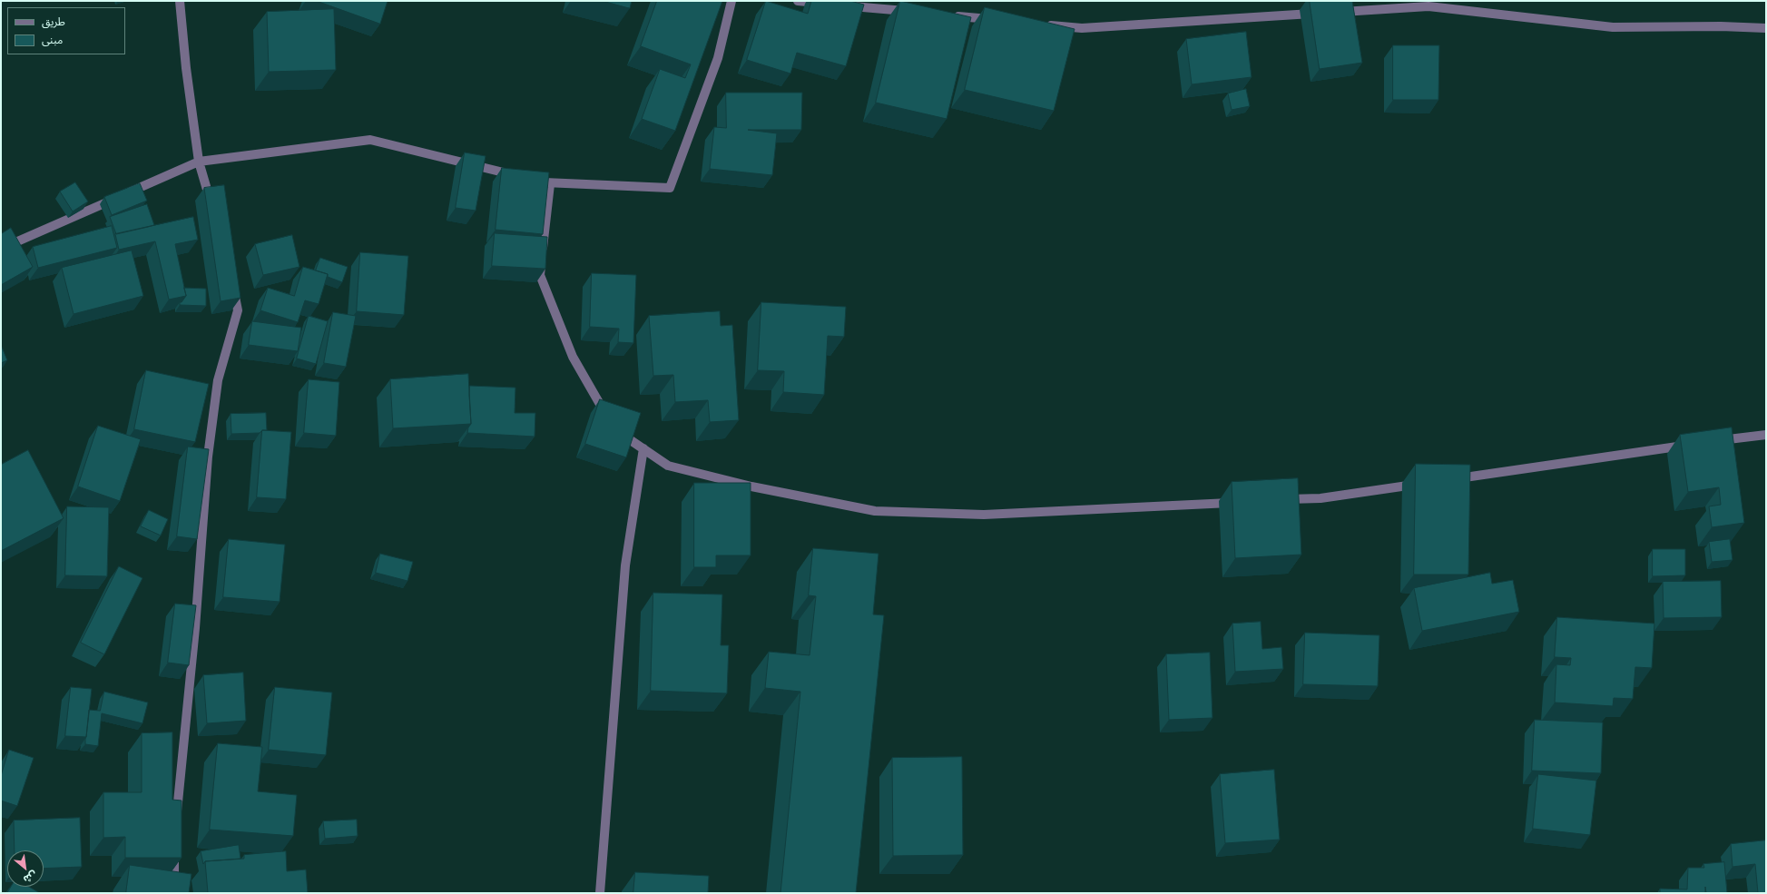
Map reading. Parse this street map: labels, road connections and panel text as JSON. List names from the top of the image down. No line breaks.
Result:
{"legend":["طريق","مبنى"],"north":"bottom right"}
